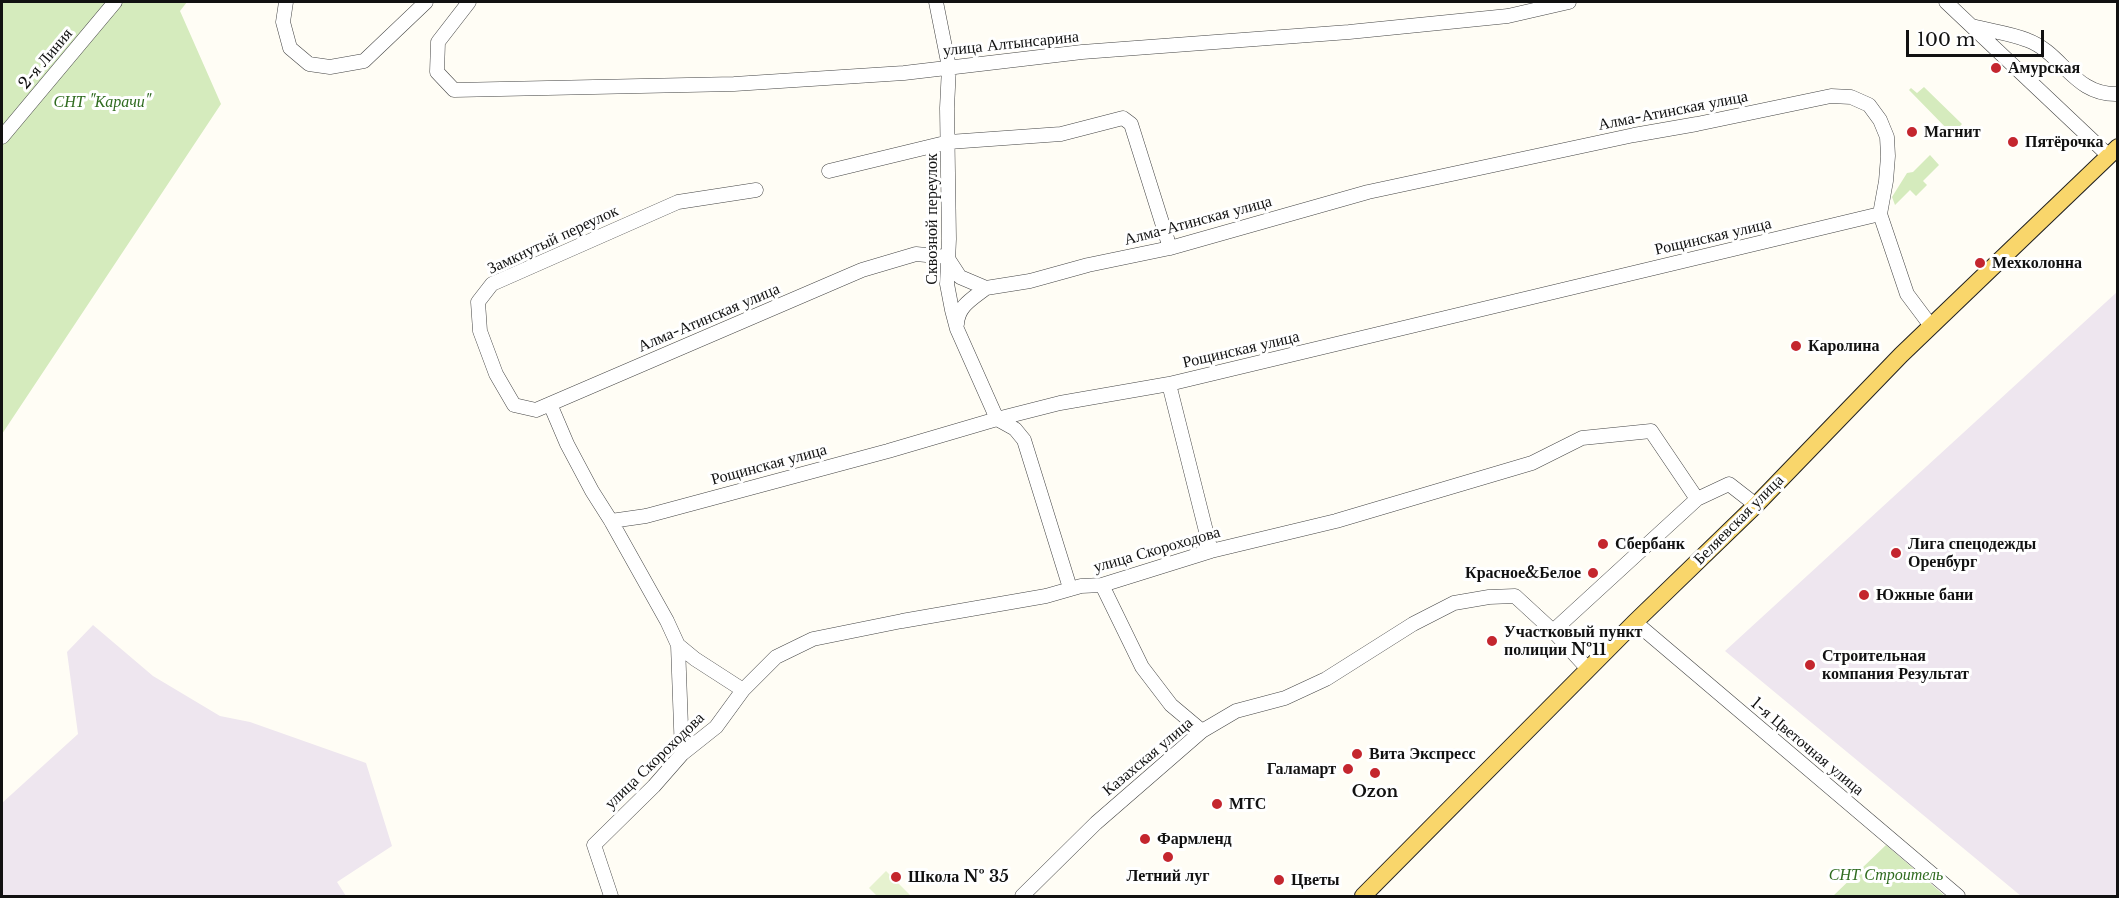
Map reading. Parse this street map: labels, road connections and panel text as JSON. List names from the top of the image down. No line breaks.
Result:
{"streets":{"main road":["Беляевская улица"],"street":["улица Алтынсарина","2-я Линия","Алма-Атинская улица","Сквозной переулок","Рощинская улица","Замкнутый переулок","улица Скороходова","1-я Цветочная улица","Казахская улица"]},"crossings":[["улица Алтынсарина","Сквозной переулок"],["Алма-Атинская улица","Сквозной переулок"],["Алма-Атинская улица","Рощинская улица"],["Алма-Атинская улица","Замкнутый переулок"],["Сквозной переулок","Рощинская улица"],["Беляевская улица","1-я Цветочная улица"]],"parks":["СНТ \"Карачи\"","СНТ Строитель"],"places":["Амурская","Магнит","Пятёрочка","Мехколонна","Каролина","Сбербанк","Лига спецодежды Оренбург","Красное&Белое","Южные бани","Участковый пункт полиции №11","Строительная компания Результат","Вита Экспресс","Галамарт","Ozon","МТС","Фармленд","Летний луг","Школа № 35","Цветы"],"scale_bar":"100 m"}
